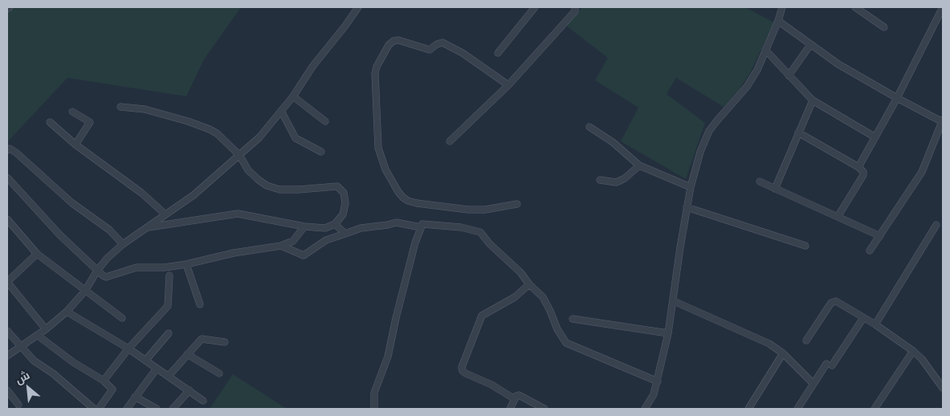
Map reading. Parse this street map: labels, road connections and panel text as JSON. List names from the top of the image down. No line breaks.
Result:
{"north":"top left"}
